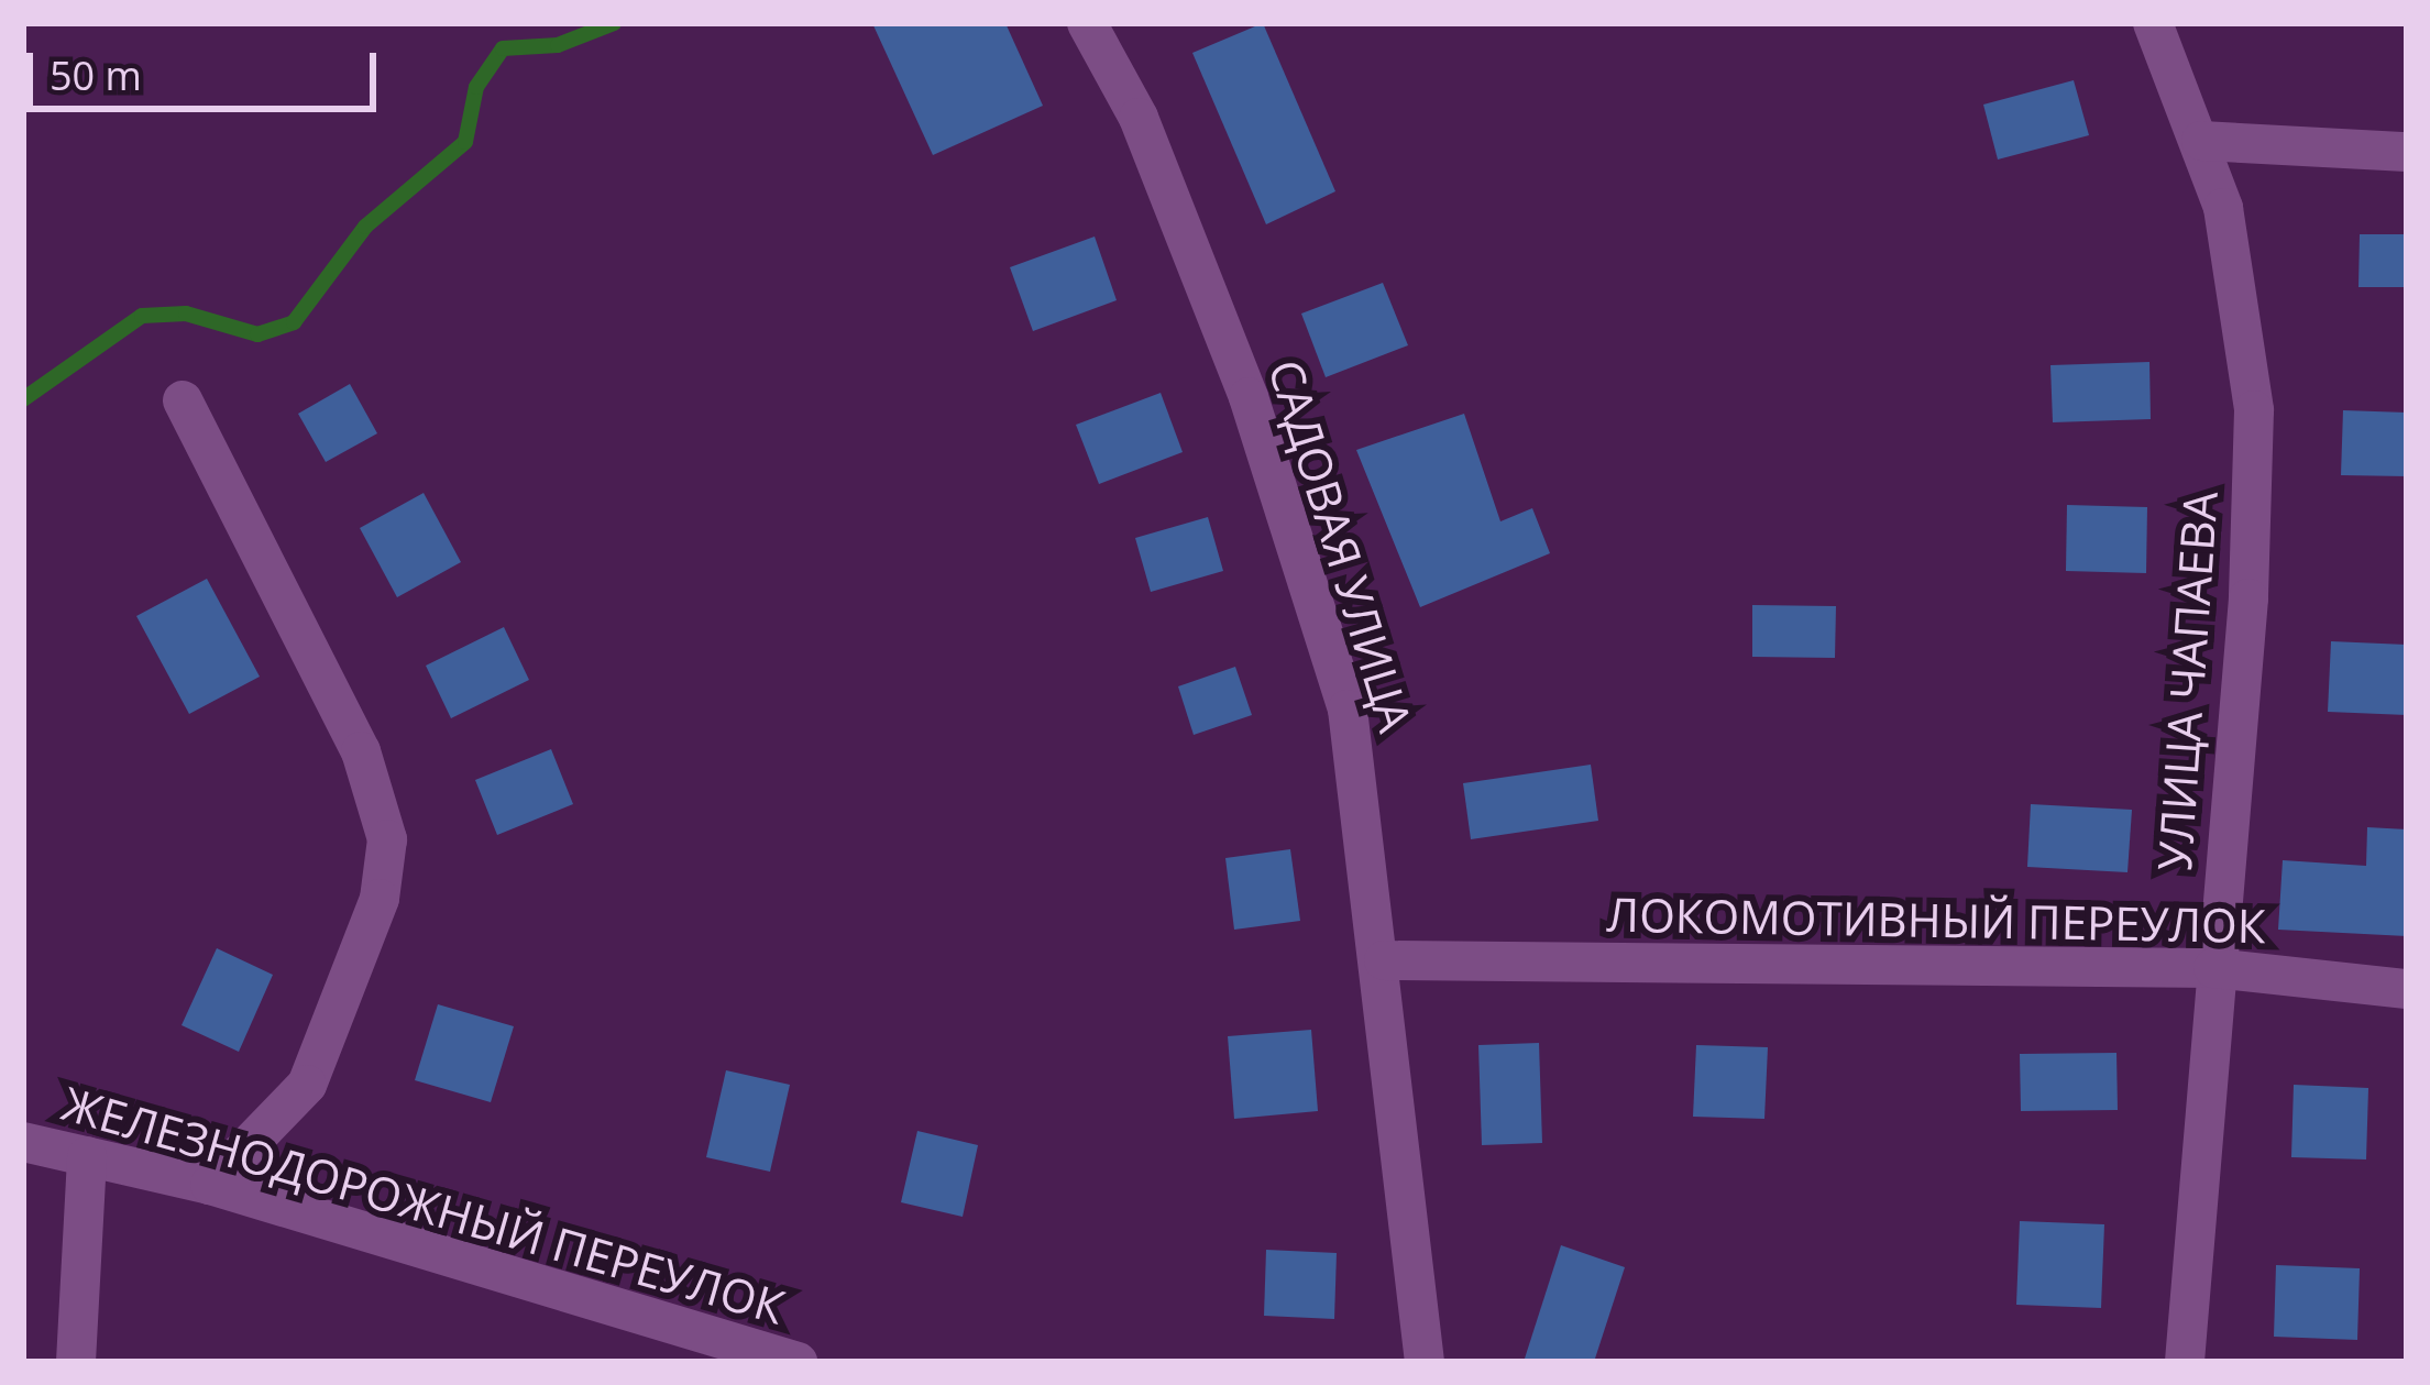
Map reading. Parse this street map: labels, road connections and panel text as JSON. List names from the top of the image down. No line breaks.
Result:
{"streets":{"street":["САДОВАЯ УЛИЦА","УЛИЦА ЧАПАЕВА","ЛОКОМОТИВНЫЙ ПЕРЕУЛОК","ЖЕЛЕЗНОДОРОЖНЫЙ ПЕРЕУЛОК"]},"crossings":[["САДОВАЯ УЛИЦА","ЛОКОМОТИВНЫЙ ПЕРЕУЛОК"],["УЛИЦА ЧАПАЕВА","ЛОКОМОТИВНЫЙ ПЕРЕУЛОК"]],"scale_bar":"50 m"}
